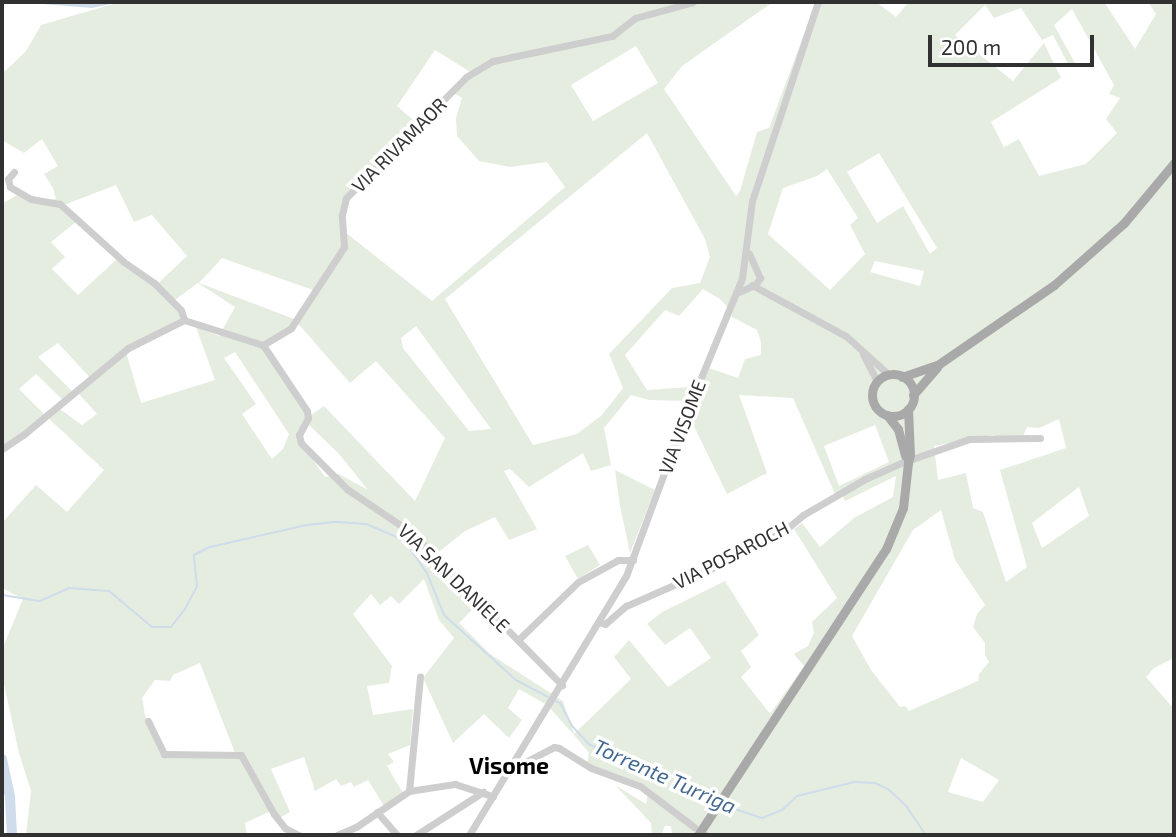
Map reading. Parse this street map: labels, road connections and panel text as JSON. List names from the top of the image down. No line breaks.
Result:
{"streets":{"street":["VIA RIVAMAOR","VIA VISOME","VIA POSAROCH","VIA SAN DANIELE"]},"crossings":[["VIA RIVAMAOR","VIA SAN DANIELE"],["VIA VISOME","VIA POSAROCH"],["VIA VISOME","VIA SAN DANIELE"]],"districts":["Visome"],"water":["Torrente Turriga"],"scale_bar":"200 m"}
